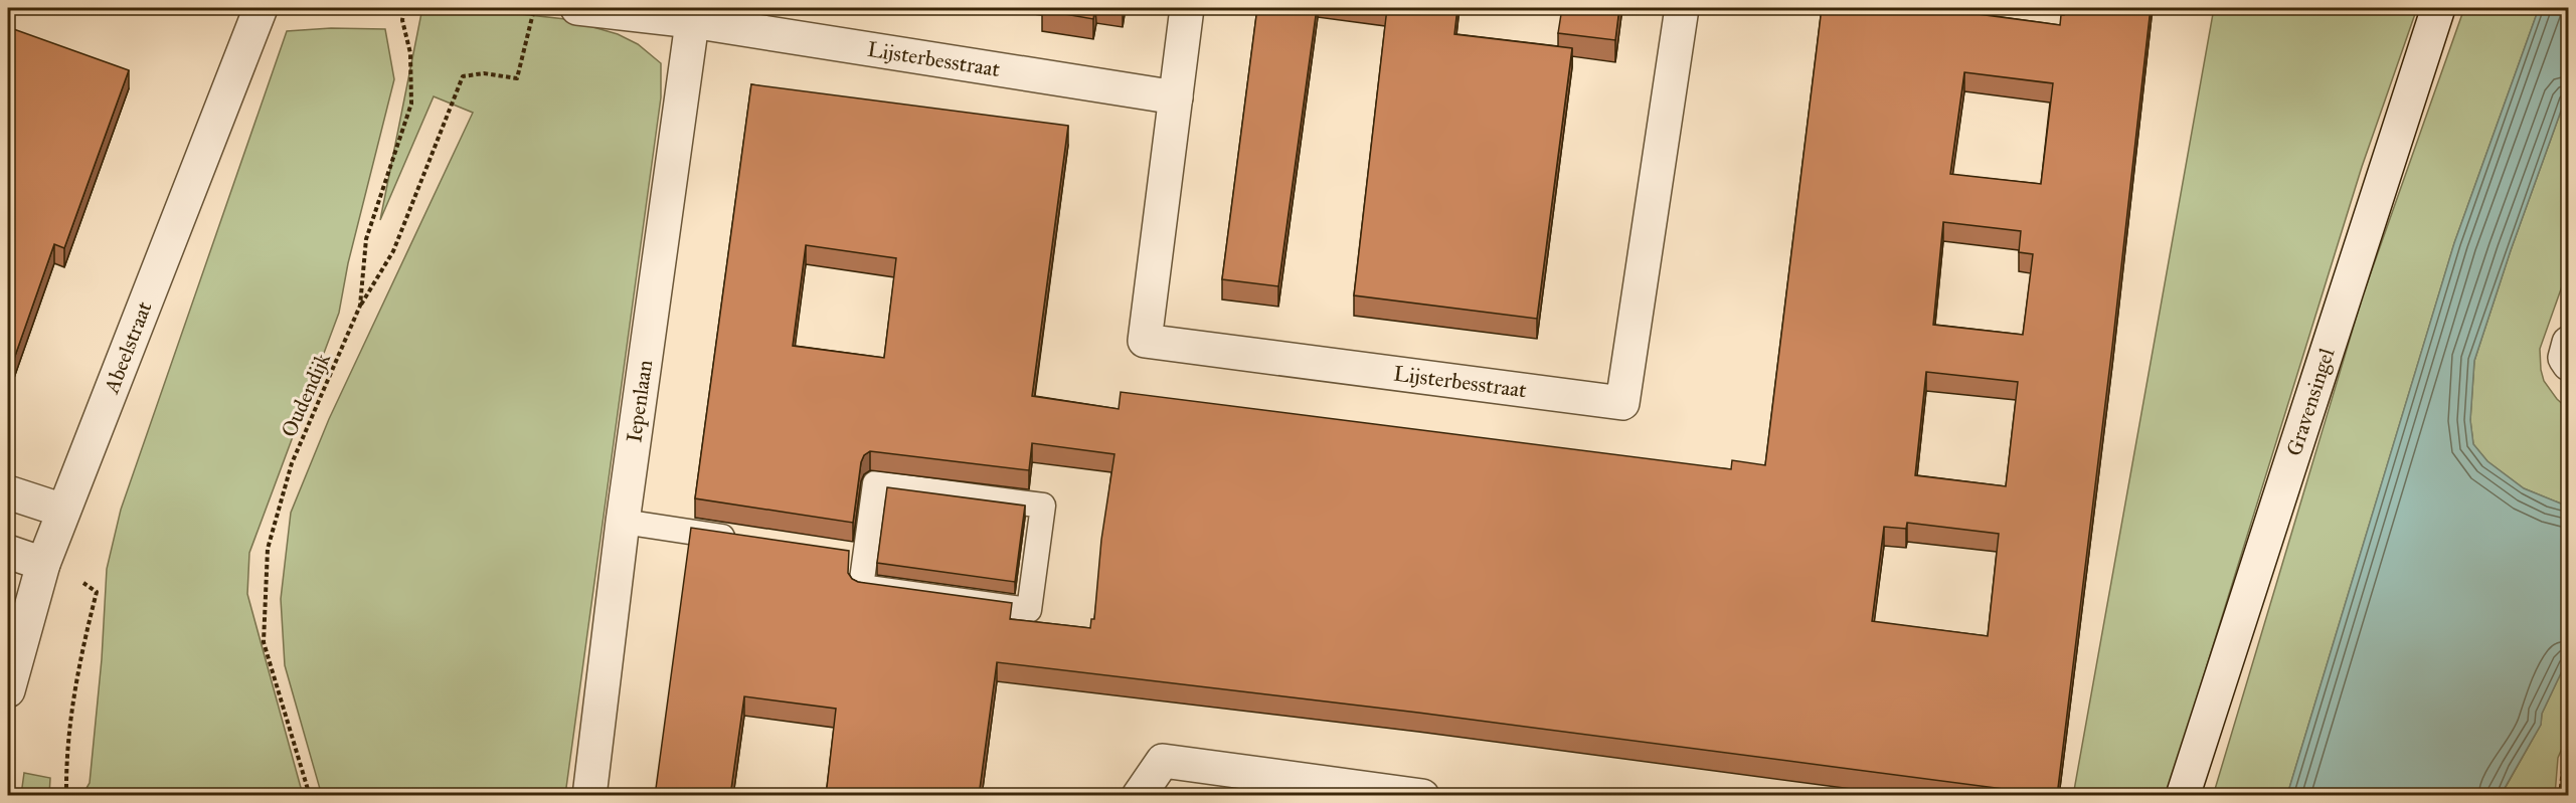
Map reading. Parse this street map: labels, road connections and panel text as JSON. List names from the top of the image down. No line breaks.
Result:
{"streets":{"street":["Lijsterbesstraat","Abeelstraat","Iepenlaan","Gravensingel"],"path":["Oudendijk"]},"crossings":[["Lijsterbesstraat","Iepenlaan"]]}
